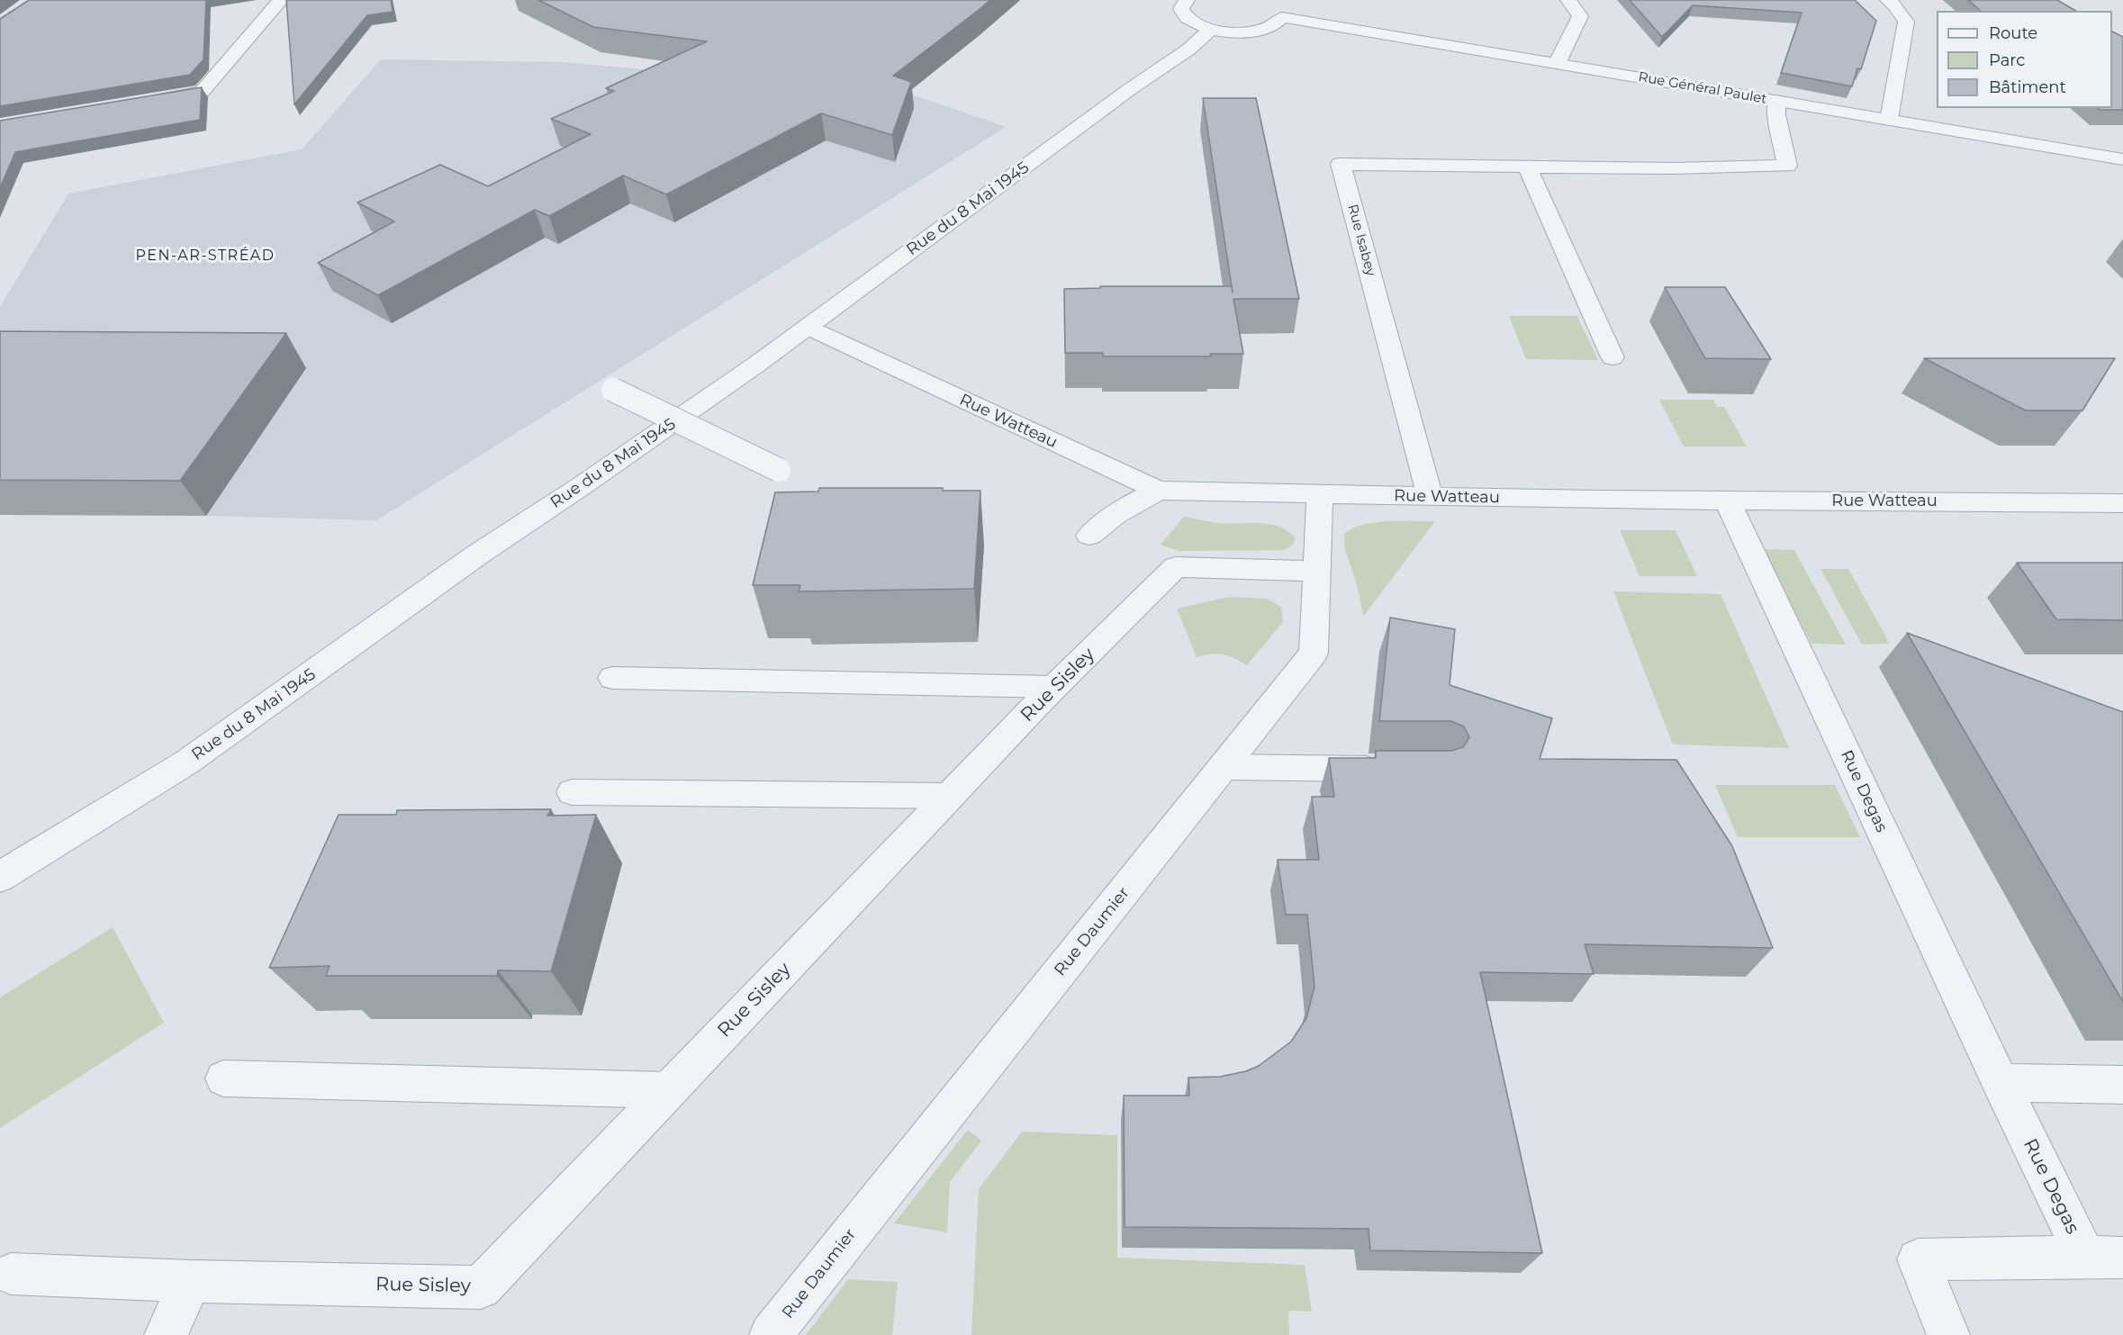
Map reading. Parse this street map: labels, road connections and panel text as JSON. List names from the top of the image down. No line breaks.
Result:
{"streets":{"street":["Rue Général Paulet","Rue du 8 Mai 1945","Rue Isabey","Rue Watteau","Rue Sisley","Rue Degas","Rue Daumier"]},"crossings":[["Rue Général Paulet","Rue du 8 Mai 1945"],["Rue Général Paulet","Rue Isabey"],["Rue du 8 Mai 1945","Rue Watteau"],["Rue Isabey","Rue Watteau"],["Rue Watteau","Rue Degas"],["Rue Watteau","Rue Daumier"],["Rue Sisley","Rue Daumier"]],"districts":["PEN-AR-STRÉAD"],"legend":["Route","Parc","Bâtiment"]}
